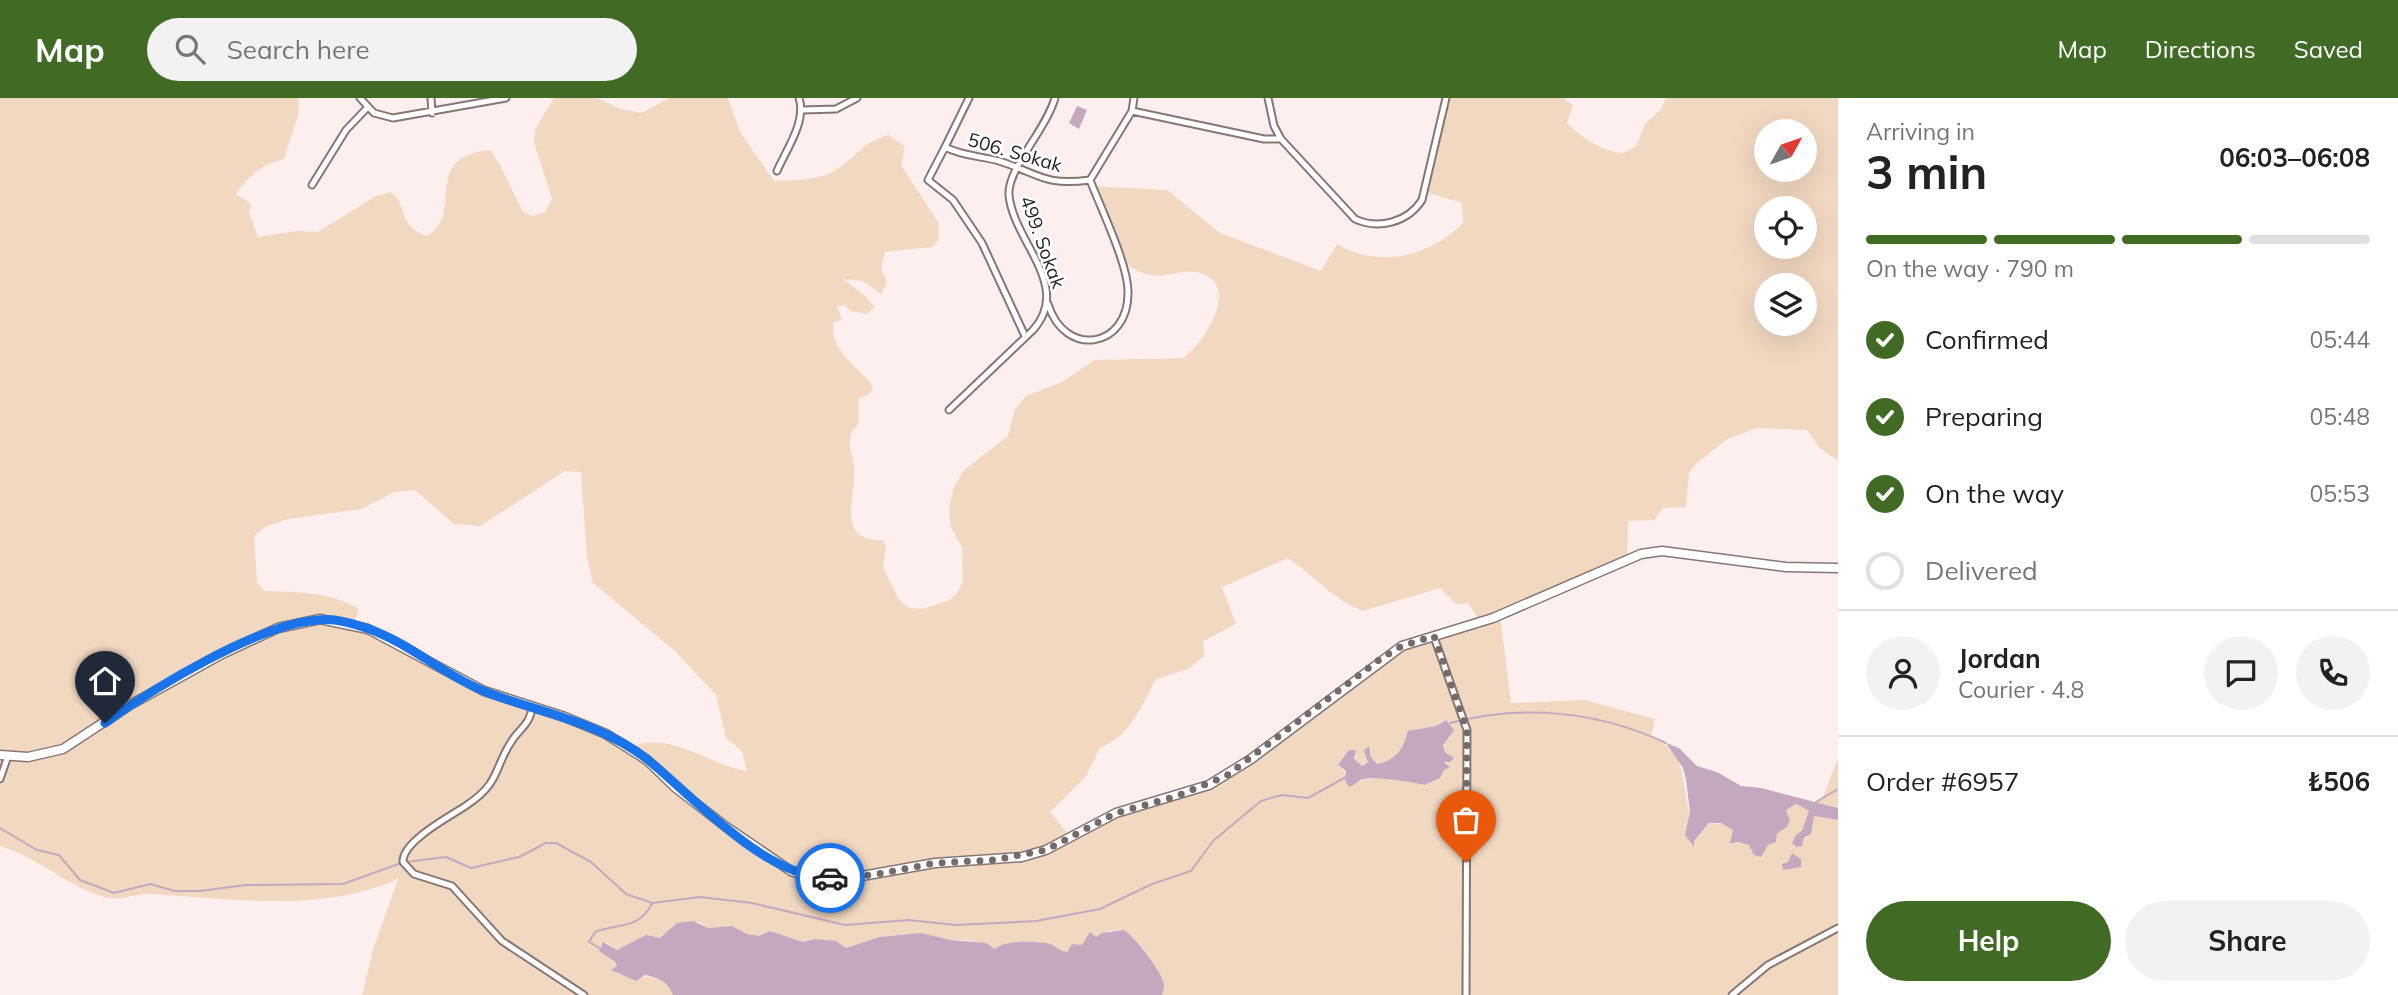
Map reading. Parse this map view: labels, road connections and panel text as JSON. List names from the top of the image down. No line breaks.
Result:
{"streets":{"street":["506. Sokak","499. Sokak"]},"crossings":[["506. Sokak","499. Sokak"]],"north":"top right","page":{"header":"Map","search":"Search here","nav":["Map","Directions","Saved"],"heading":["3 min","Arriving in","06:03–06:08"],"panel":["Jordan","Courier · 4.8","Order #6957","₺506"],"bar":"On the way · 790 m","list":[["Confirmed","05:44"],["Preparing","05:48"],["On the way","05:53"],"Delivered"],"buttons":["Help","Share"]}}
